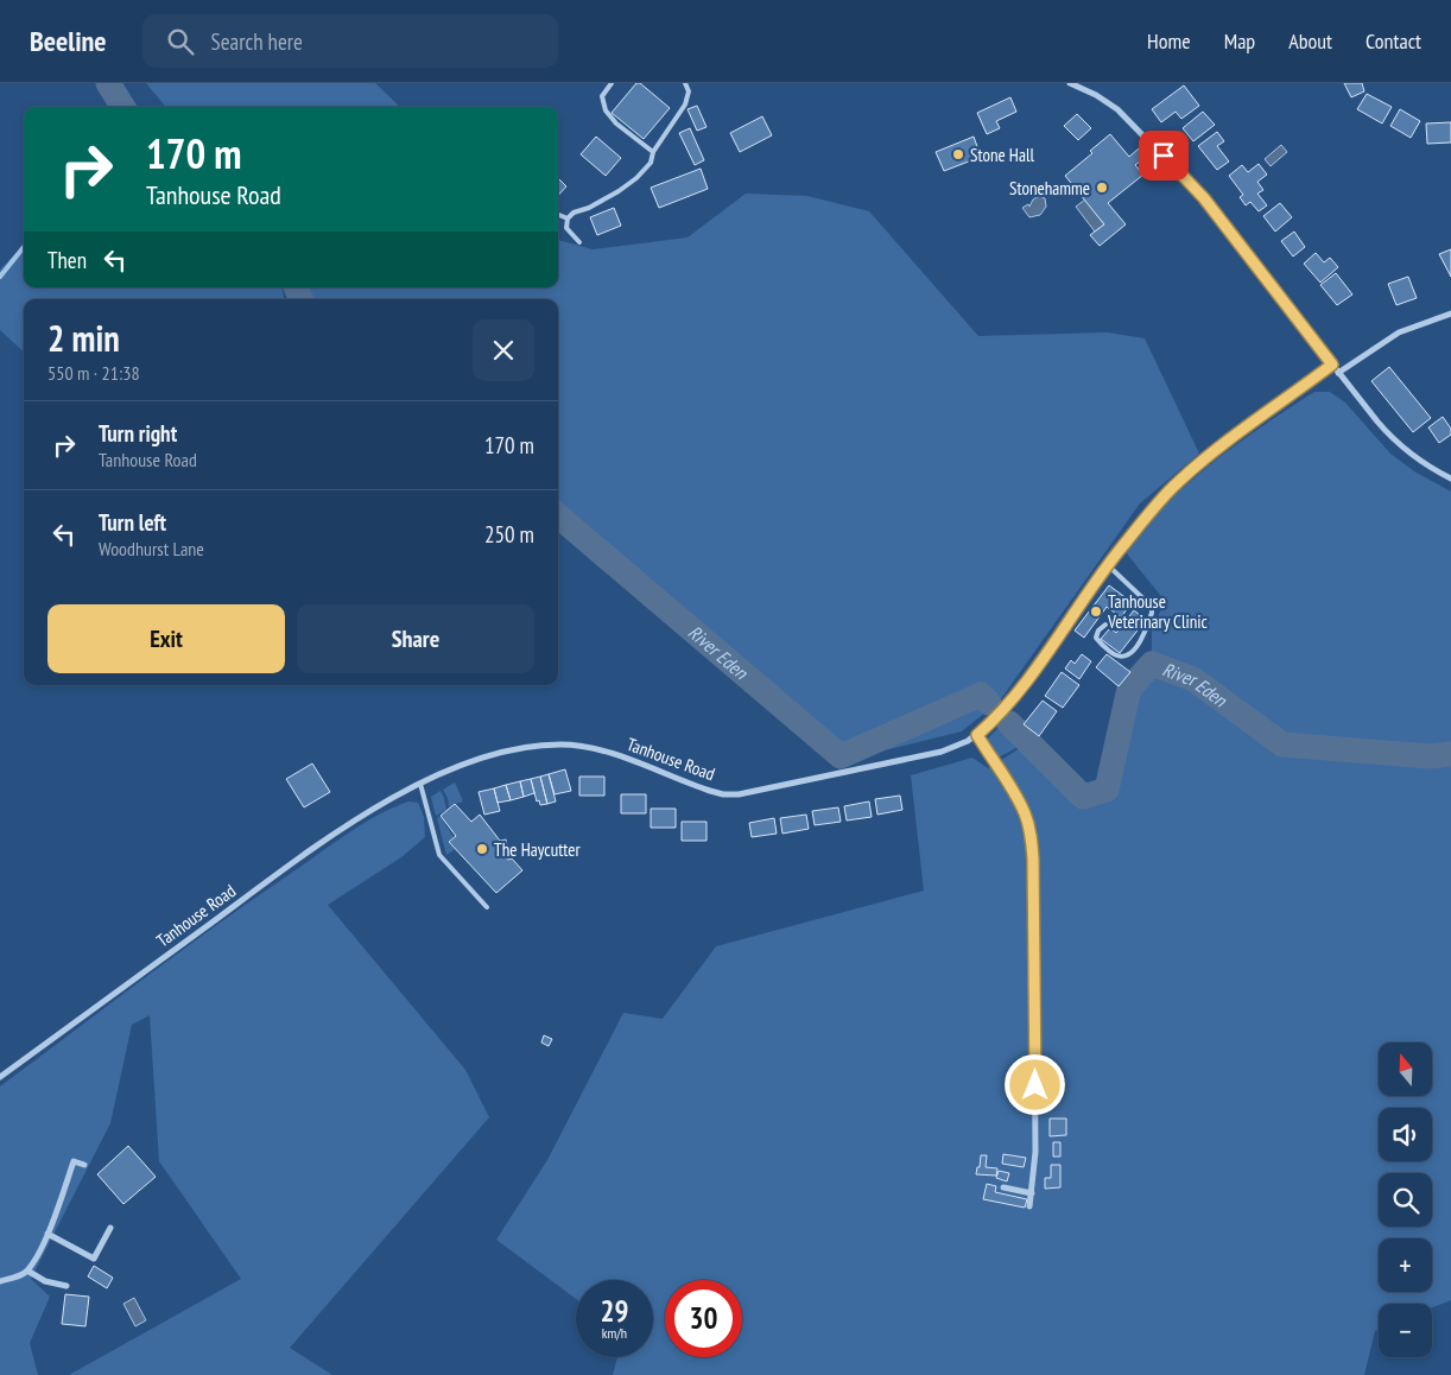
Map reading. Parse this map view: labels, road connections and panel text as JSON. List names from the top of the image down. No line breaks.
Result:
{"streets":{"street":["Tanhouse Road"]},"water":["River Eden"],"places":["Stone Hall","Stonehamme","Tanhouse Veterinary Clinic","The Haycutter"],"north":"top","page":{"header":"Beeline","search":"Search here","nav":["Home","Map","About","Contact"],"turn":["170 m","Tanhouse Road"],"then":"Then","heading":["2 min","550 m · 21:38"],"list":[{"name":"Turn right","note":"Tanhouse Road","value":"170 m"},{"name":"Turn left","note":"Woodhurst Lane","value":"250 m"}],"buttons":["Exit","Share"],"map_buttons":["+","−"],"speed":"29 km/h","limit":"30"}}
